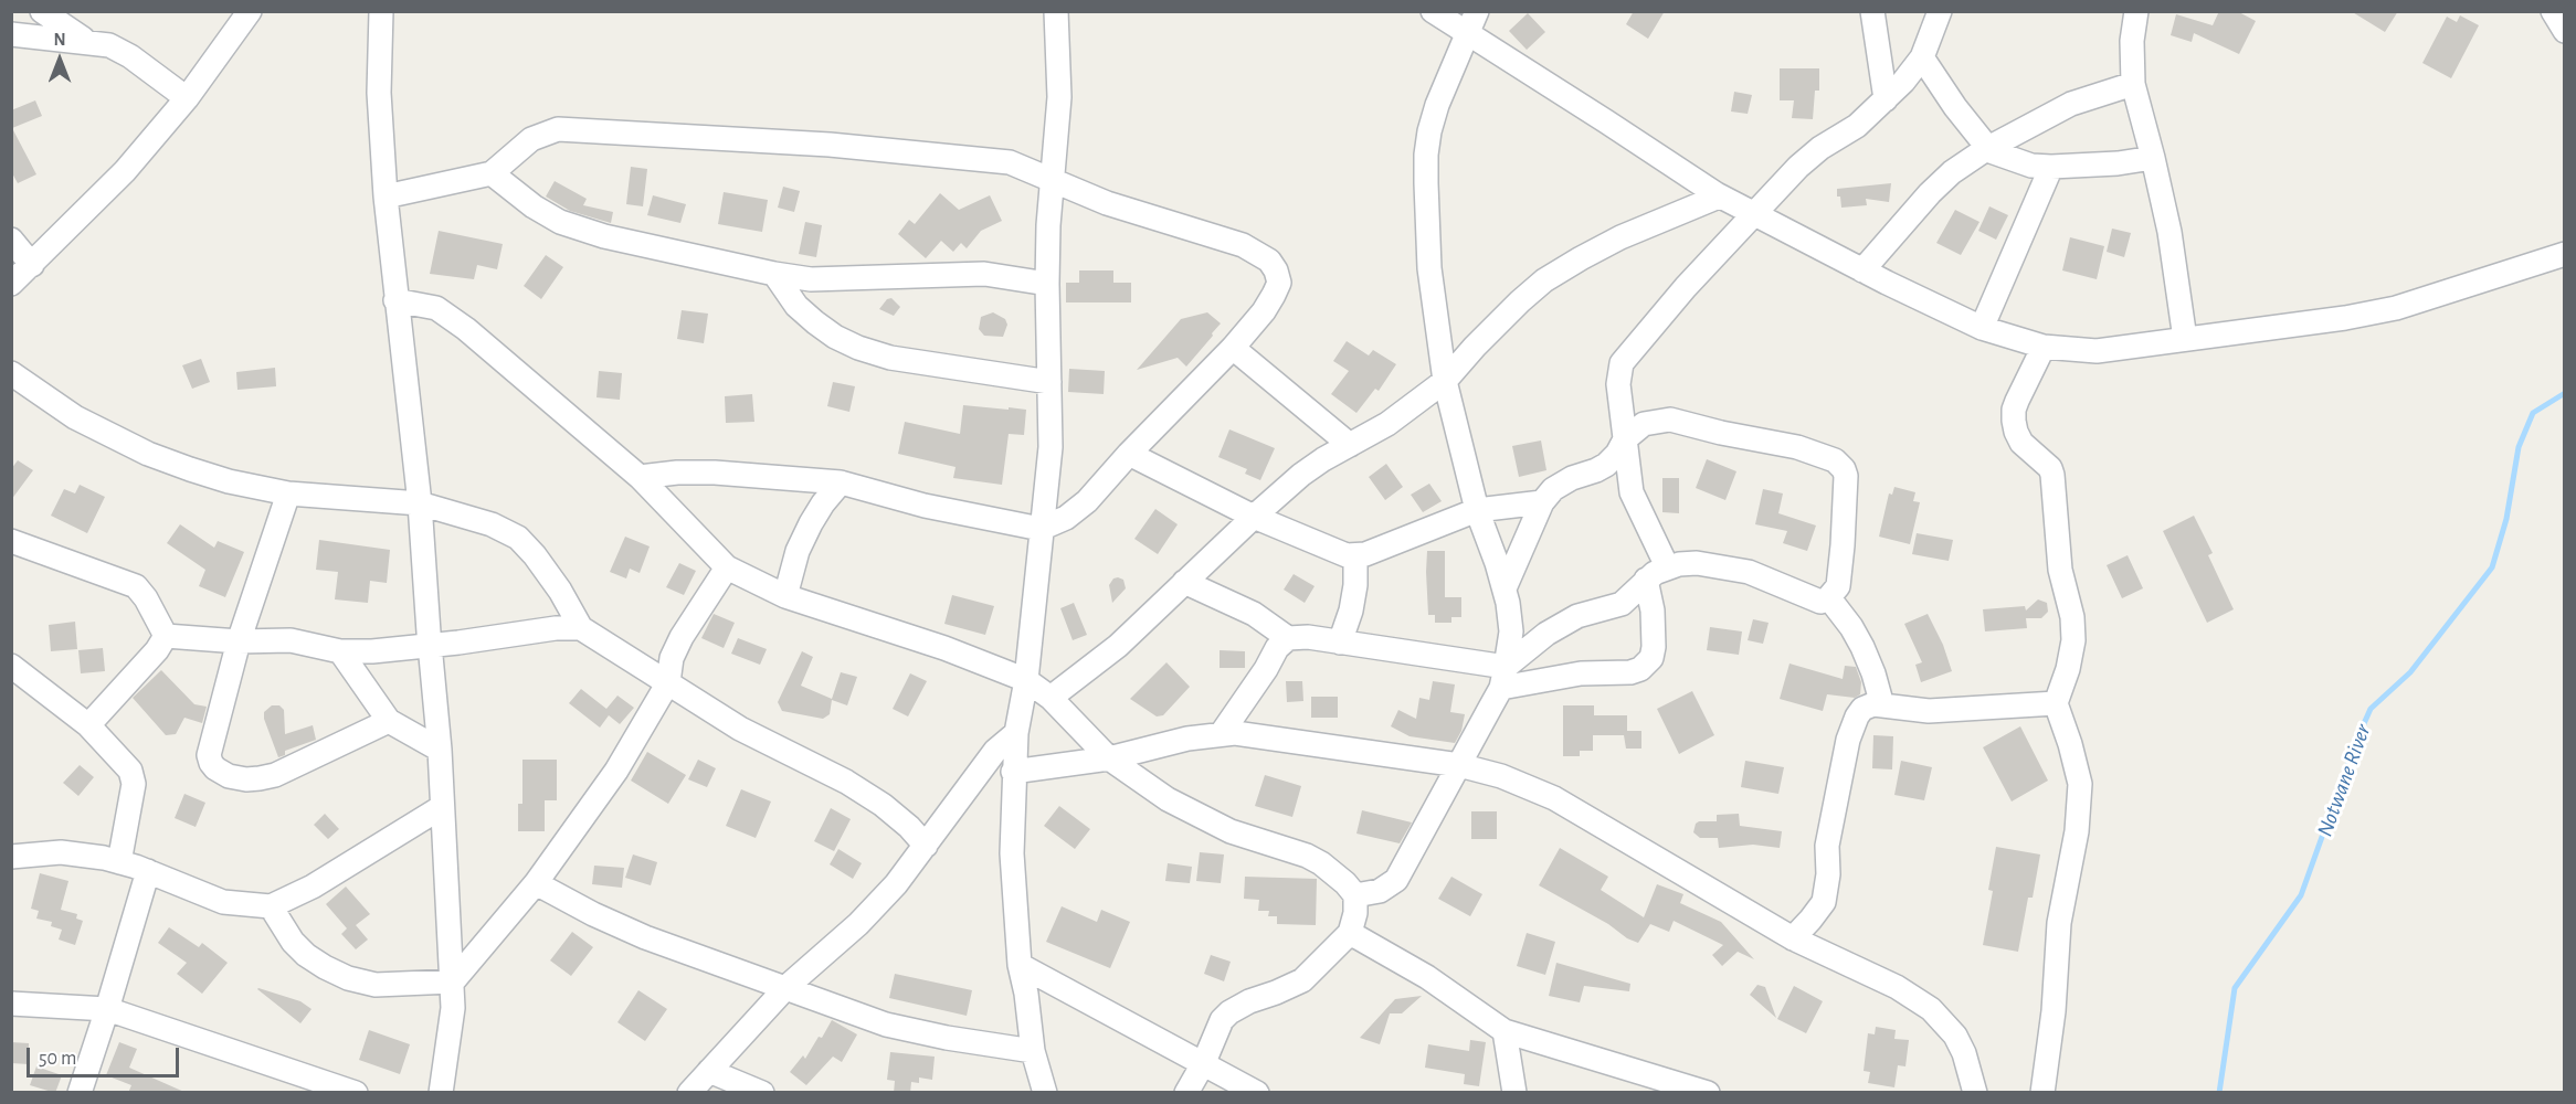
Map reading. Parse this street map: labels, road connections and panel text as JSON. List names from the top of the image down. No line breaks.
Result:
{"water":["Notwane River"],"scale_bar":"50 m","north":"top"}
